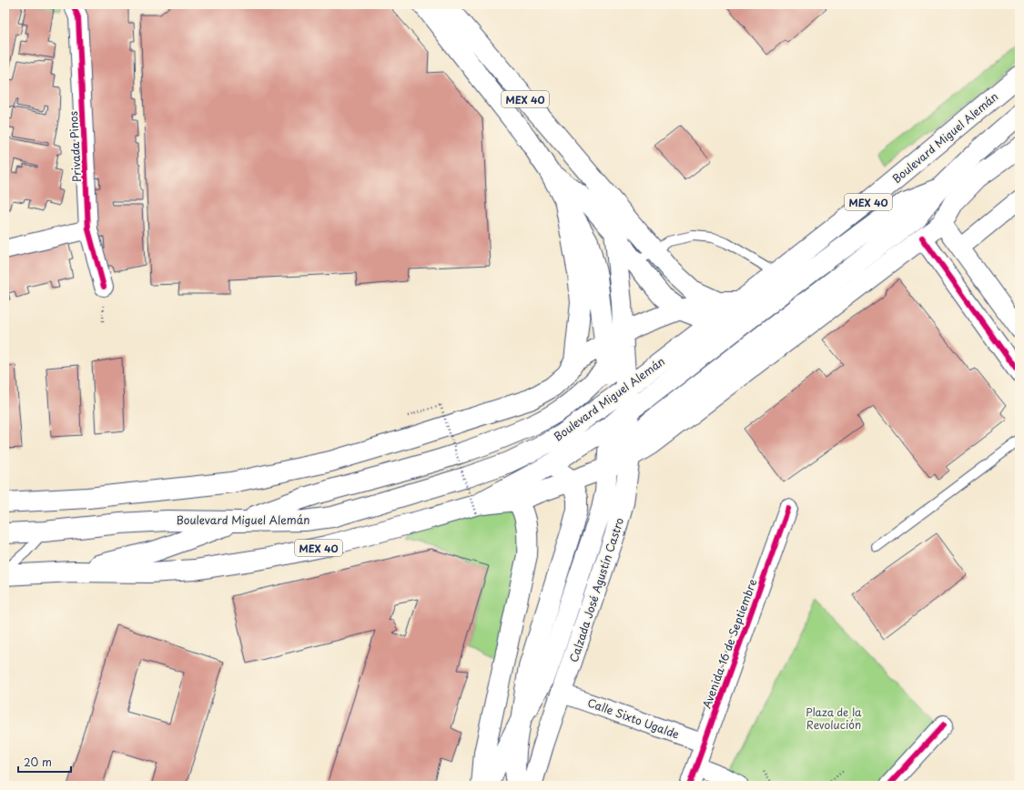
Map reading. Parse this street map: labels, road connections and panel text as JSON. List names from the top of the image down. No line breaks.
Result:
{"streets":{"main road":["MEX 40","Boulevard Miguel Alemán","Calzada José Agustín Castro"],"street":["Privada Pinos","Avenida 16 de Septiembre","Calle Sixto Ugalde"]},"crossings":[["MEX 40","Boulevard Miguel Alemán"],["MEX 40","Calzada José Agustín Castro"],["Boulevard Miguel Alemán","Calzada José Agustín Castro"],["Calzada José Agustín Castro","Calle Sixto Ugalde"],["Avenida 16 de Septiembre","Calle Sixto Ugalde"]],"parks":["Plaza de la Revolución"],"scale_bar":"20 m"}
